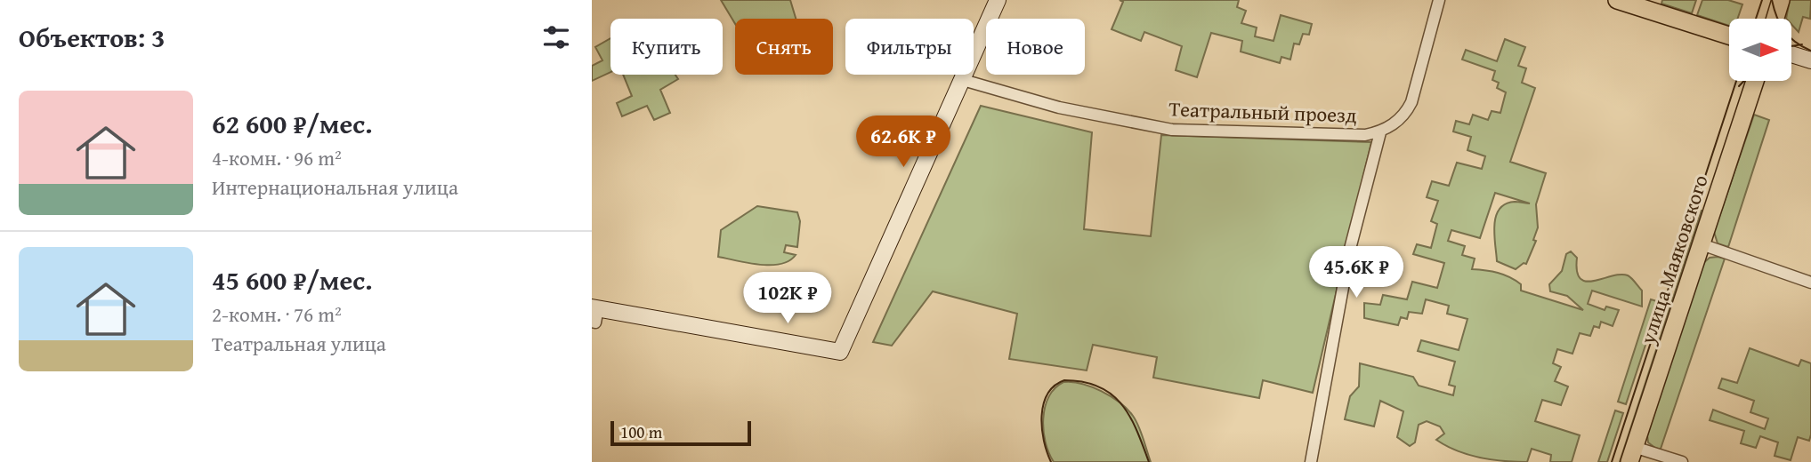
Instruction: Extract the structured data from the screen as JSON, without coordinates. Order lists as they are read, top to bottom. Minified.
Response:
{"streets":{"main road":["улица Маяковского"],"street":["Театральный проезд"]},"scale_bar":"100 m","north":"right","page":{"heading":"Объектов: 3","chip":["Купить","Снять","Фильтры","Новое"],"list":[{"name":"62 600 ₽/мес.","note":"4-комн. · 96 m² · Интернациональная улица"},{"name":"45 600 ₽/мес.","note":"2-комн. · 76 m² · Театральная улица"}],"price":["62.6K ₽","45.6K ₽","102K ₽"],"scale":"100 m"}}
